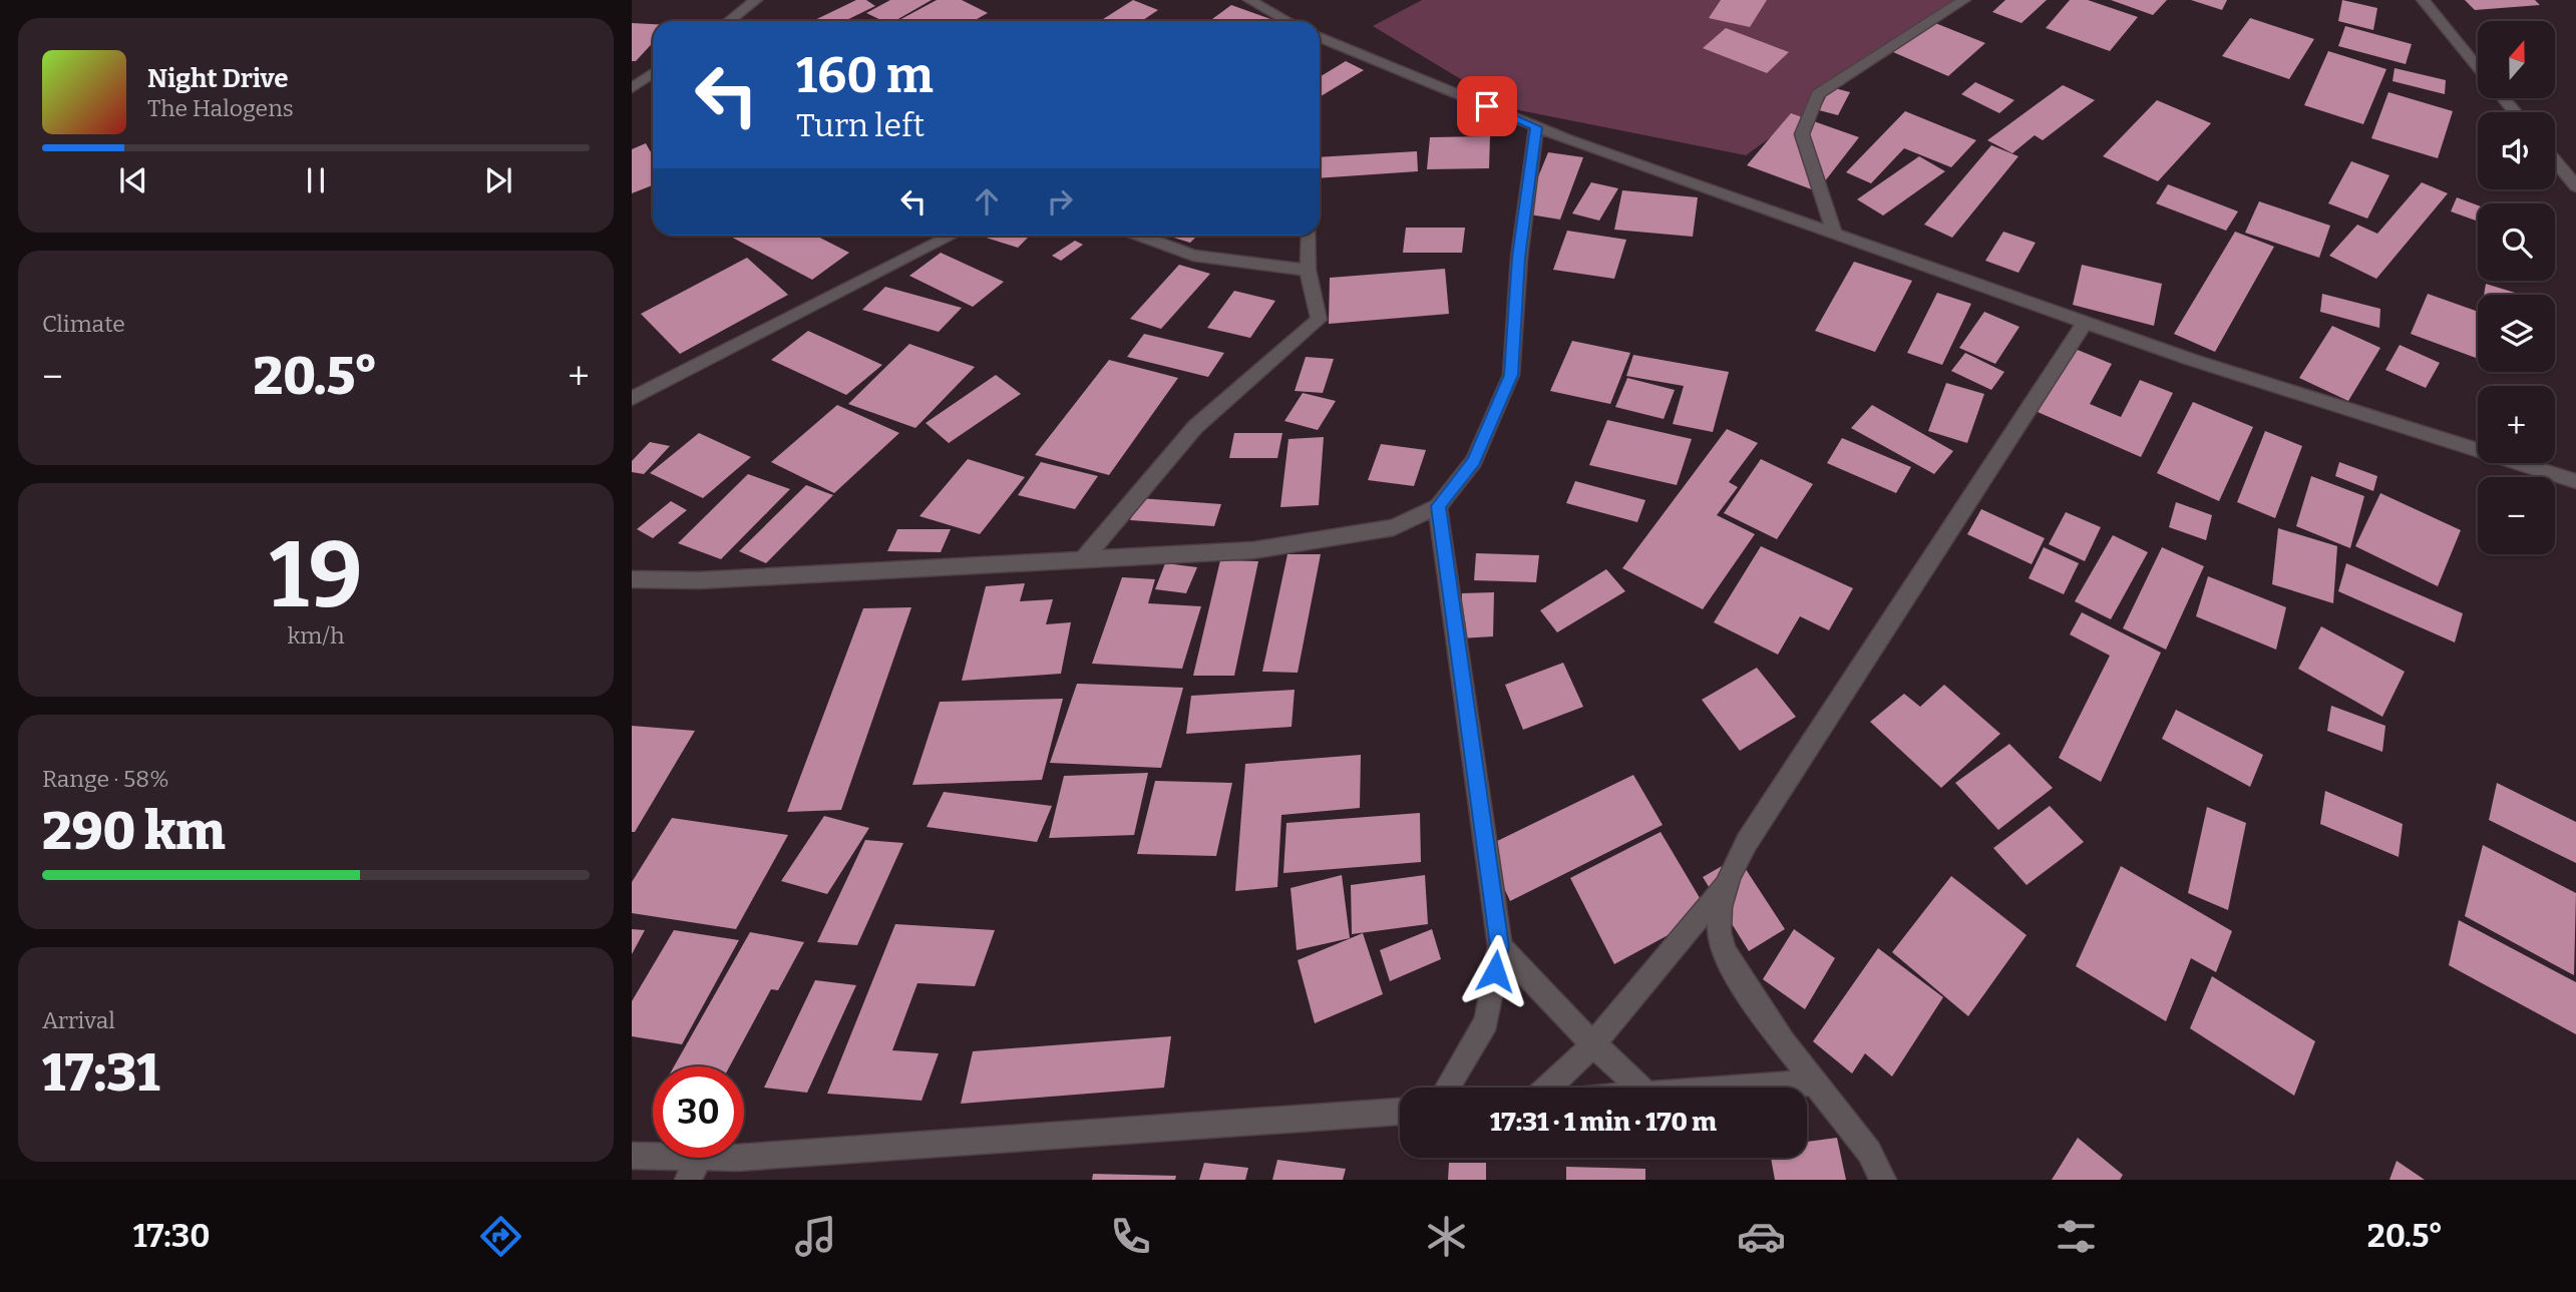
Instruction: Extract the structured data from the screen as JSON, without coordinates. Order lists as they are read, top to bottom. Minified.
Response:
{"north":"top","page":{"map_buttons":["+","−"],"turn":["160 m","Turn left"],"song":["Night Drive","The Halogens"],"tile":["Climate",["19","km/h"],["Range · 58%","290 km"],["Arrival","17:31"]],"heat":["−","20.5°","+"],"limit":"30","trip":"17:31 · 1 min · 170 m","tabs":["17:30","20.5°"]}}
